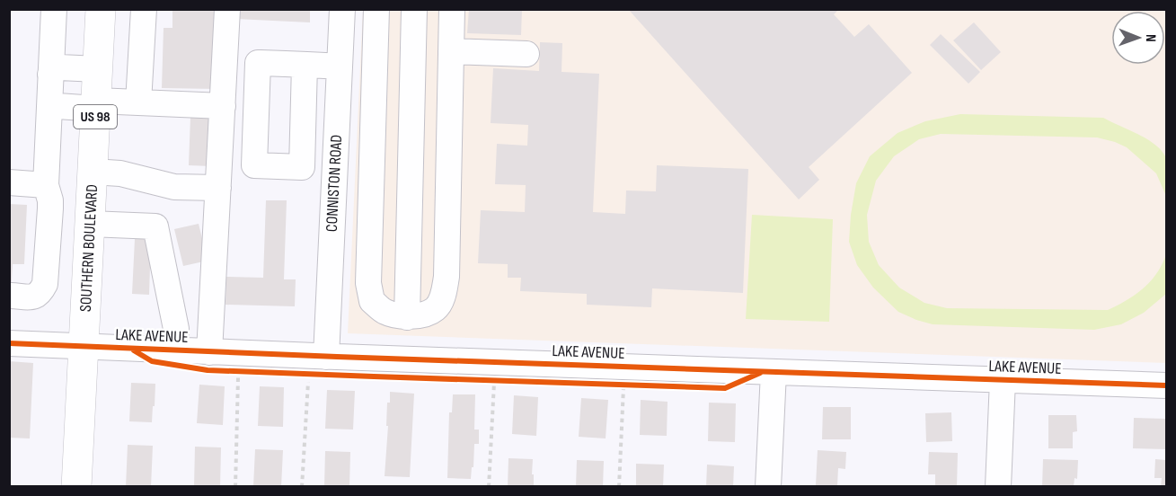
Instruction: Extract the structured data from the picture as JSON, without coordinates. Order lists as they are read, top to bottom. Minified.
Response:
{"streets":{"main road":["US 98","SOUTHERN BOULEVARD"],"street":["CONNISTON ROAD","LAKE AVENUE"]},"crossings":[["CONNISTON ROAD","LAKE AVENUE"],["SOUTHERN BOULEVARD","LAKE AVENUE"]],"north":"right"}
